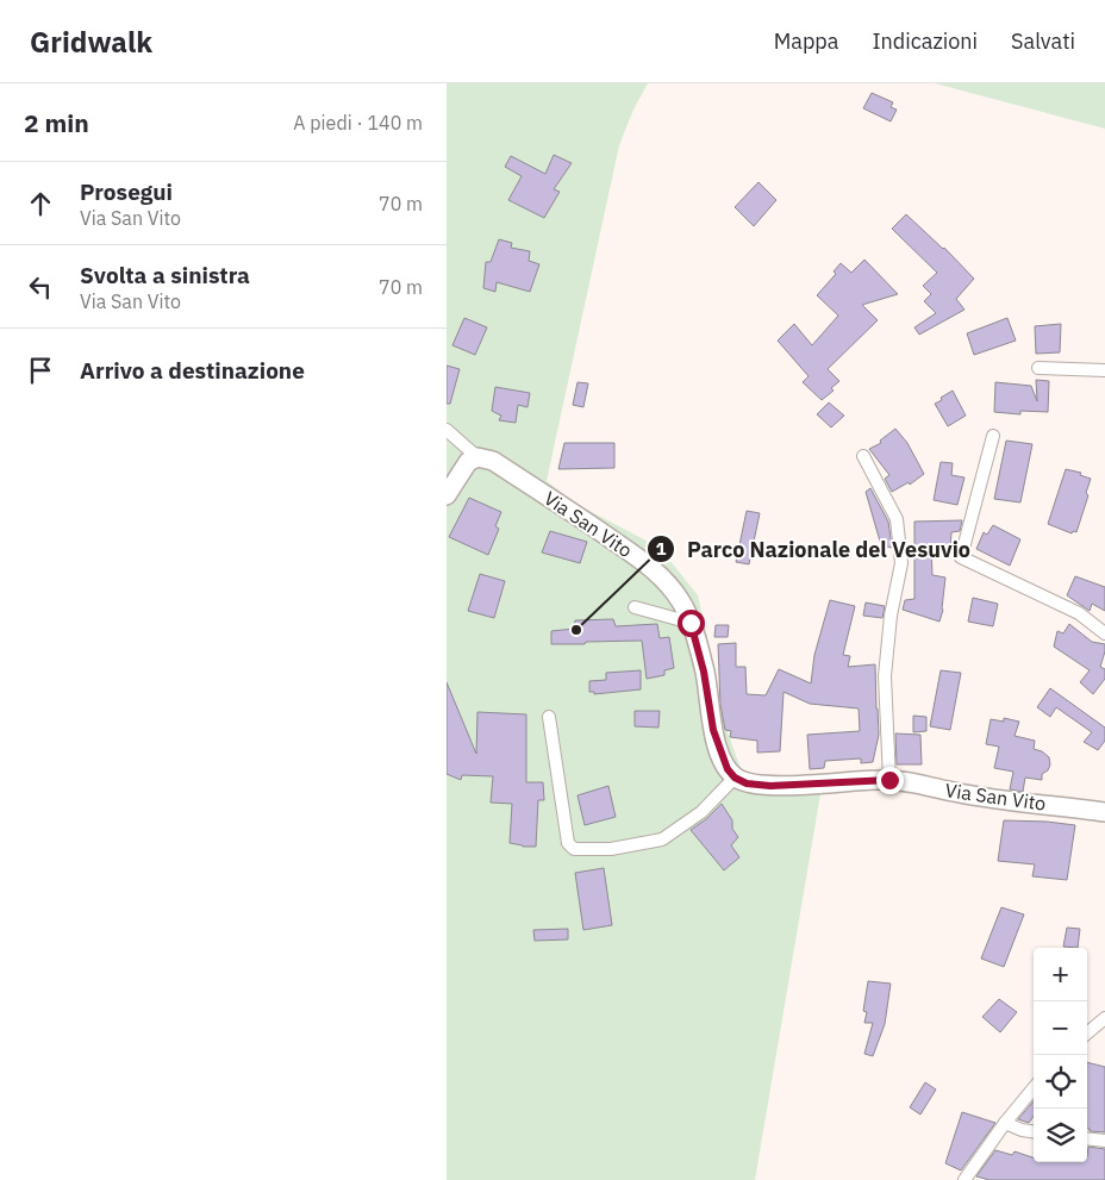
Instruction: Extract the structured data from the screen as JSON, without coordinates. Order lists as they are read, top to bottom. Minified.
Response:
{"streets":{"street":["Via San Vito"]},"places":["Parco Nazionale del Vesuvio"],"page":{"header":"Gridwalk","nav":["Mappa","Indicazioni","Salvati"],"heading":["2 min","A piedi · 140 m"],"list":[["Prosegui","Via San Vito","70 m"],["Svolta a sinistra","Via San Vito","70 m"],"Arrivo a destinazione"],"map_buttons":["+","−"]}}
